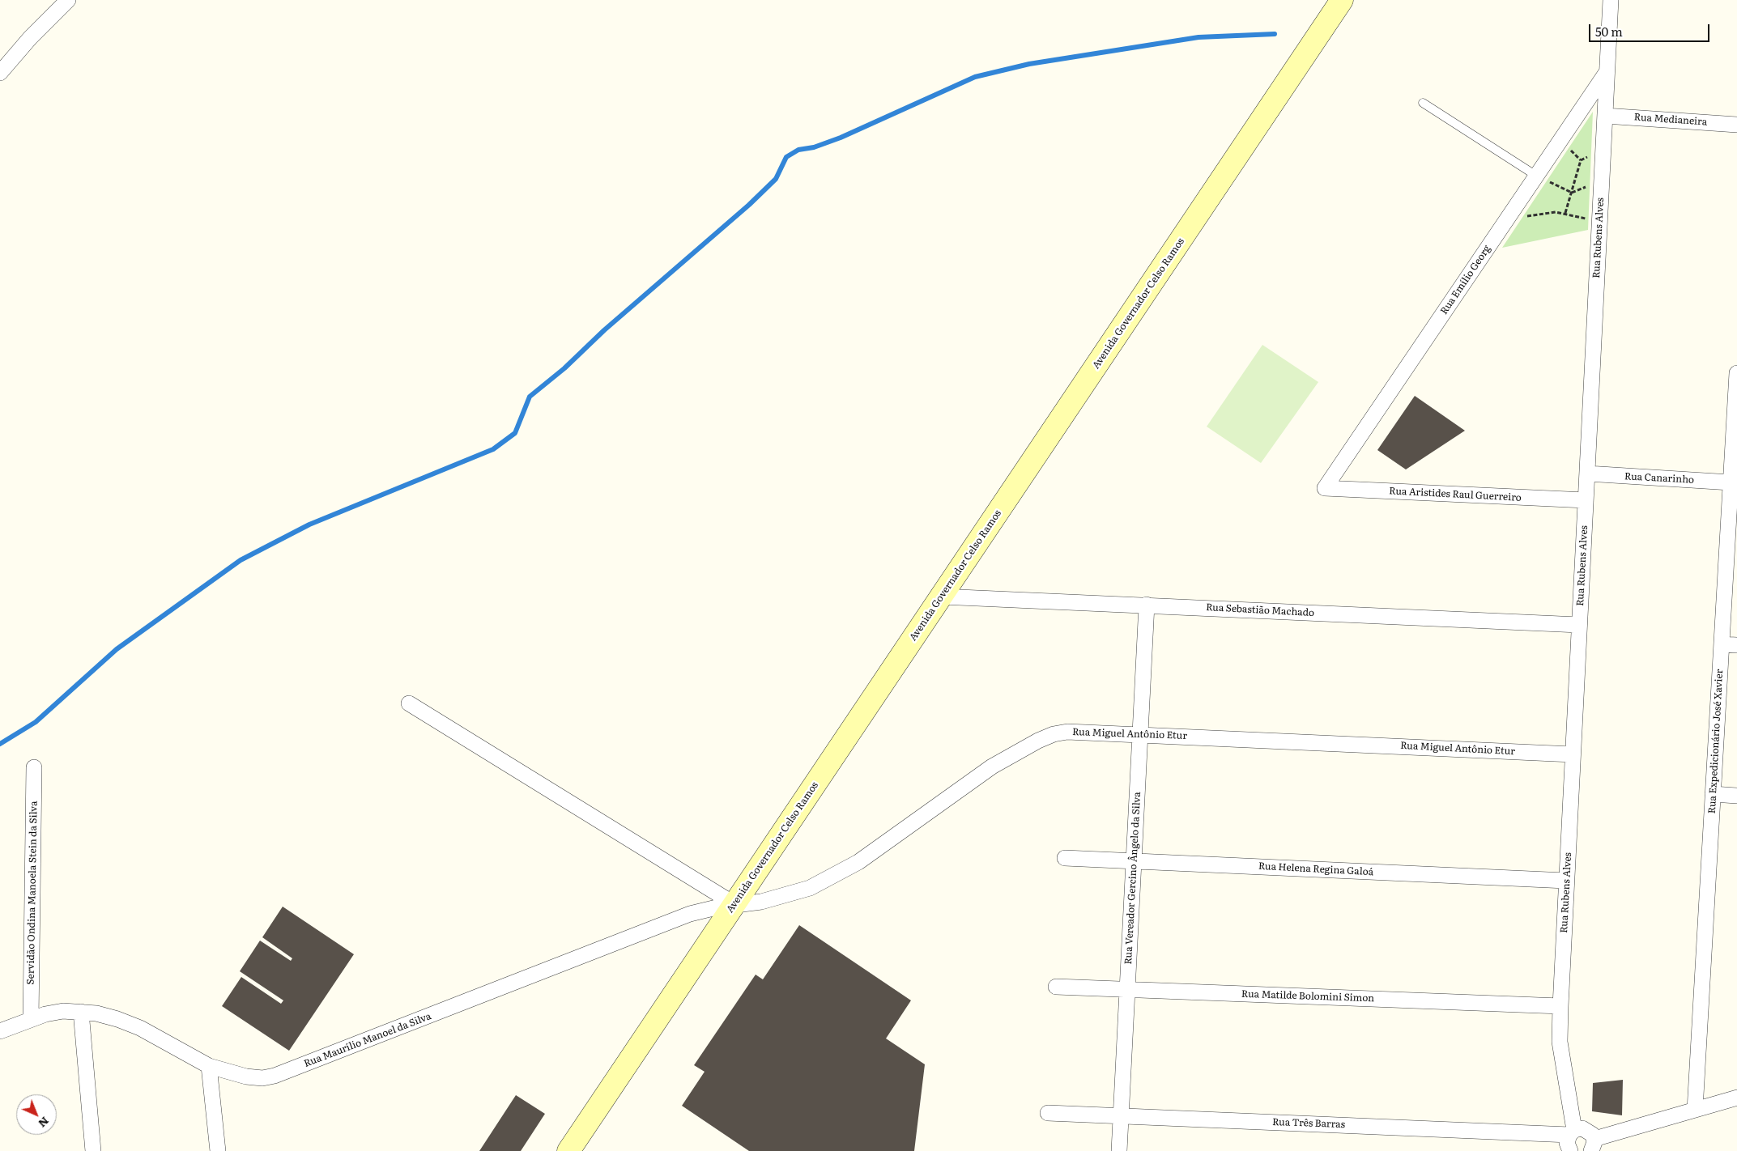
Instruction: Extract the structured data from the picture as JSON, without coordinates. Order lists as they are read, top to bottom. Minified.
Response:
{"streets":{"main road":["Avenida Governador Celso Ramos"],"street":["Rua Medianeira","Rua Rubens Alves","Rua Emílio Georg","Rua Canarinho","Rua Aristides Raul Guerreiro","Rua Sebastião Machado","Rua Miguel Antônio Etur","Rua Expedicionário José Xavier","Rua Helena Regina Galoá","Rua Vereador Gercino Ângelo da Silva","Servidão Ondina Manoela Stein da Silva","Rua Matilde Bolomini Simon","Rua Maurílio Manoel da Silva","Rua Três Barras"]},"crossings":[["Rua Medianeira","Rua Rubens Alves"],["Rua Rubens Alves","Rua Emílio Georg"],["Rua Rubens Alves","Rua Canarinho"],["Rua Rubens Alves","Rua Aristides Raul Guerreiro"],["Rua Rubens Alves","Rua Sebastião Machado"],["Rua Rubens Alves","Rua Miguel Antônio Etur"],["Rua Rubens Alves","Rua Helena Regina Galoá"],["Rua Rubens Alves","Rua Matilde Bolomini Simon"],["Rua Rubens Alves","Rua Três Barras"],["Rua Emílio Georg","Rua Aristides Raul Guerreiro"],["Avenida Governador Celso Ramos","Rua Sebastião Machado"],["Avenida Governador Celso Ramos","Rua Miguel Antônio Etur"],["Avenida Governador Celso Ramos","Rua Maurílio Manoel da Silva"],["Rua Canarinho","Rua Expedicionário José Xavier"],["Rua Sebastião Machado","Rua Vereador Gercino Ângelo da Silva"],["Rua Miguel Antônio Etur","Rua Vereador Gercino Ângelo da Silva"],["Rua Miguel Antônio Etur","Rua Maurílio Manoel da Silva"],["Rua Helena Regina Galoá","Rua Vereador Gercino Ângelo da Silva"],["Rua Vereador Gercino Ângelo da Silva","Rua Matilde Bolomini Simon"],["Rua Vereador Gercino Ângelo da Silva","Rua Três Barras"],["Servidão Ondina Manoela Stein da Silva","Rua Maurílio Manoel da Silva"]],"scale_bar":"50 m","north":"bottom right"}
